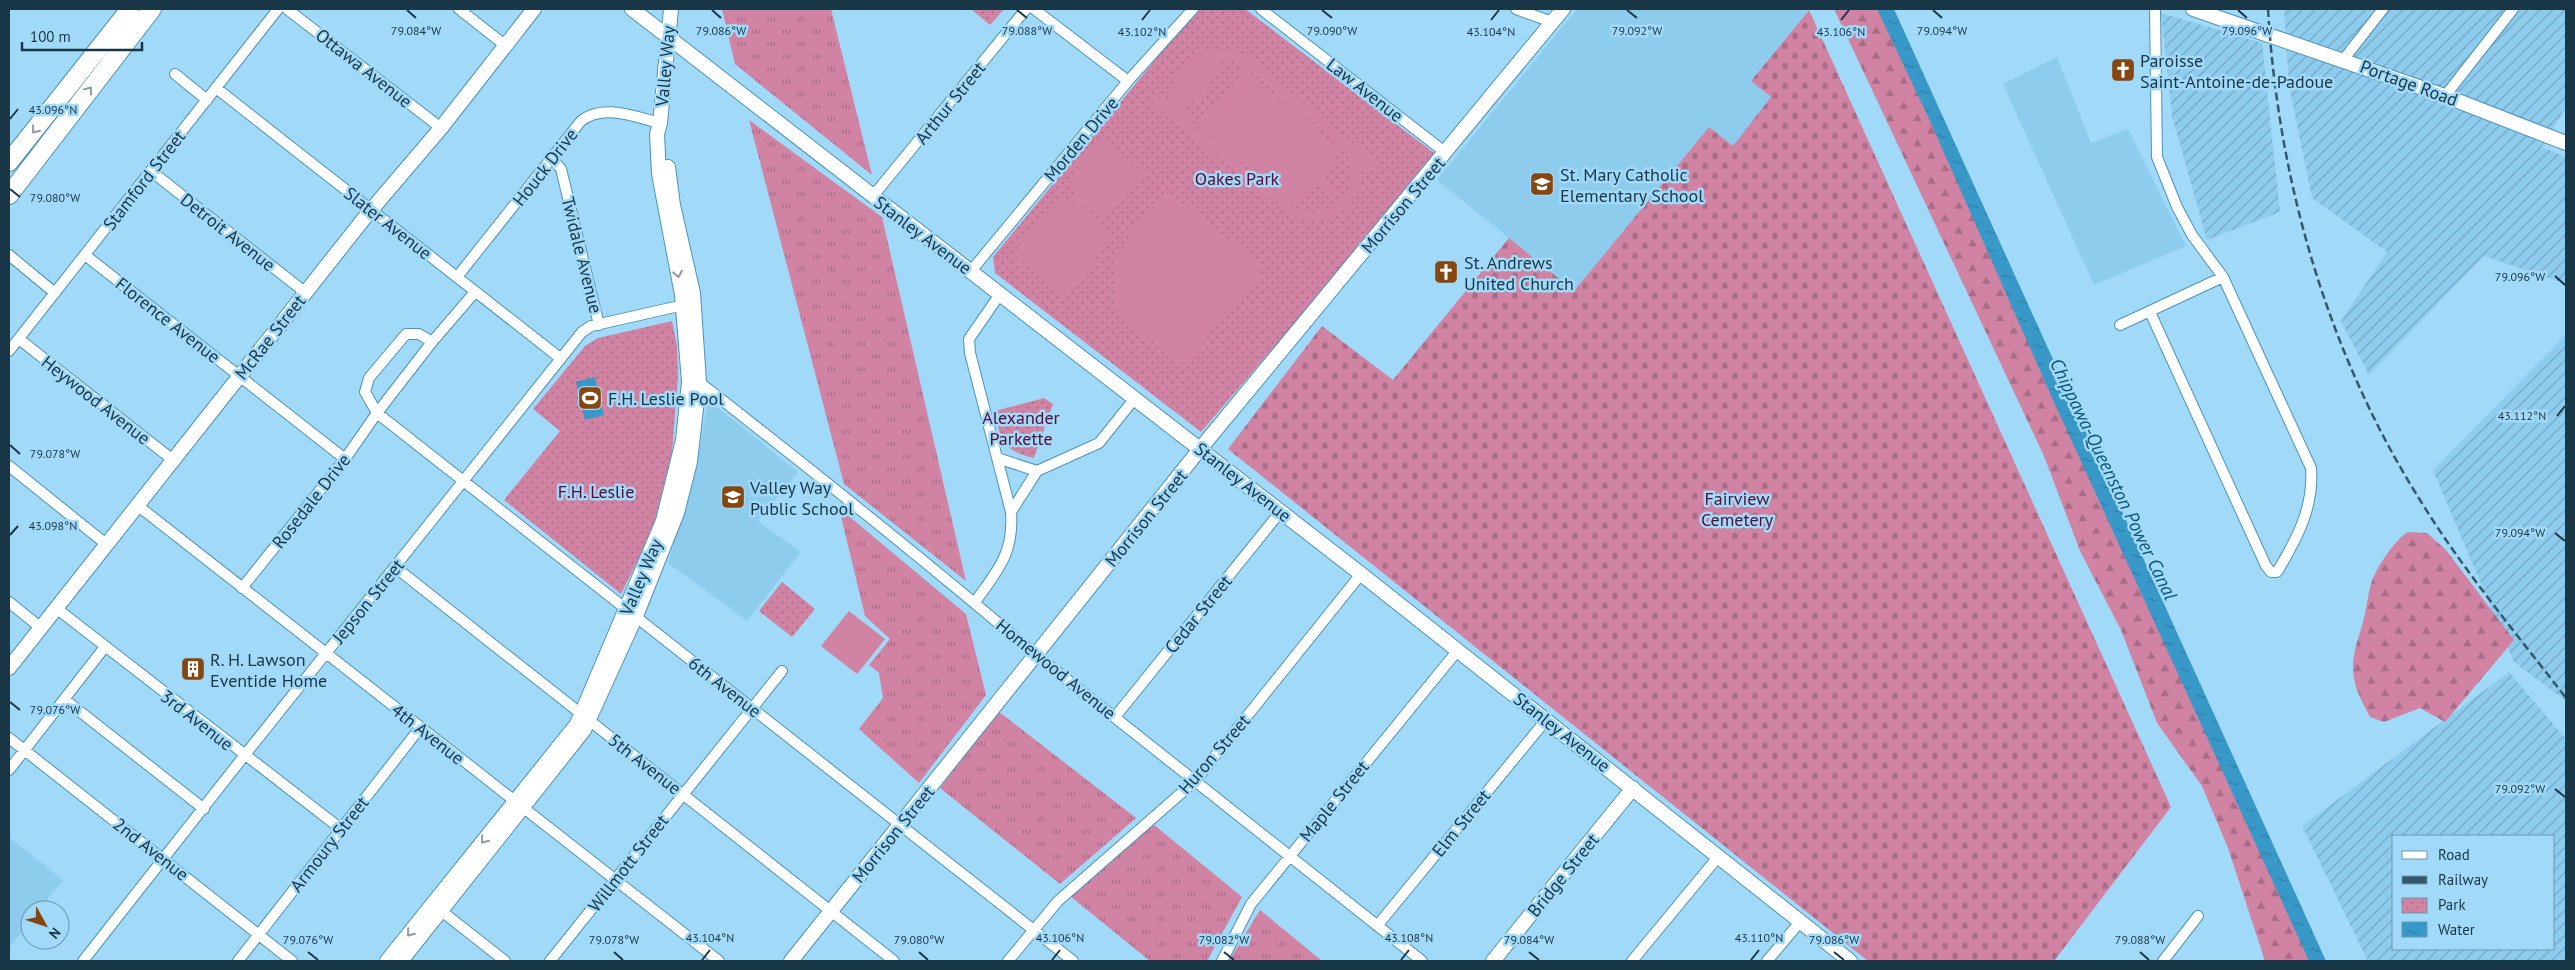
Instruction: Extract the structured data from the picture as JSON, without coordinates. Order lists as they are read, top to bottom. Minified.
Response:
{"streets":{"street":["Valley Way","Ottawa Avenue","Portage Road","Law Avenue","Arthur Street","Morden Drive","Houck Drive","Stamford Street","Morrison Street","Slater Avenue","Detroit Avenue","Stanley Avenue","Twidale Avenue","Florence Avenue","McRae Street","Heywood Avenue","Rosedale Drive","Jepson Street","Cedar Street","Homewood Avenue","6th Avenue","3rd Avenue","4th Avenue","Huron Street","5th Avenue","Maple Street","Elm Street","Armoury Street","2nd Avenue","Willmott Street","Bridge Street"]},"crossings":[["Valley Way","Houck Drive"],["Valley Way","Stanley Avenue"],["Valley Way","Jepson Street"],["Valley Way","Homewood Avenue"],["Valley Way","6th Avenue"],["Valley Way","4th Avenue"],["Valley Way","5th Avenue"],["Ottawa Avenue","McRae Street"],["Law Avenue","Morrison Street"],["Arthur Street","Stanley Avenue"],["Morden Drive","Stanley Avenue"],["Houck Drive","Slater Avenue"],["Houck Drive","Twidale Avenue"],["Stamford Street","Slater Avenue"],["Stamford Street","Detroit Avenue"],["Stamford Street","Florence Avenue"],["Stamford Street","Heywood Avenue"],["Morrison Street","Stanley Avenue"],["Morrison Street","Homewood Avenue"],["Morrison Street","6th Avenue"],["Morrison Street","5th Avenue"],["Slater Avenue","McRae Street"],["Slater Avenue","Rosedale Drive"],["Slater Avenue","Jepson Street"],["Detroit Avenue","McRae Street"],["Stanley Avenue","Cedar Street"],["Stanley Avenue","Huron Street"],["Stanley Avenue","Maple Street"],["Stanley Avenue","Elm Street"],["Stanley Avenue","Bridge Street"],["Twidale Avenue","Jepson Street"],["Florence Avenue","McRae Street"],["Florence Avenue","Rosedale Drive"],["McRae Street","Heywood Avenue"],["McRae Street","3rd Avenue"],["McRae Street","4th Avenue"],["Rosedale Drive","6th Avenue"],["Rosedale Drive","4th Avenue"],["Jepson Street","6th Avenue"],["Jepson Street","3rd Avenue"],["Jepson Street","4th Avenue"],["Jepson Street","5th Avenue"],["Jepson Street","2nd Avenue"],["Cedar Street","Homewood Avenue"],["Homewood Avenue","Huron Street"],["Homewood Avenue","Maple Street"],["Homewood Avenue","Elm Street"],["6th Avenue","Huron Street"],["6th Avenue","Willmott Street"],["3rd Avenue","Armoury Street"],["4th Avenue","Armoury Street"],["4th Avenue","Willmott Street"],["5th Avenue","Willmott Street"],["Armoury Street","2nd Avenue"]],"water":["Chippawa-Queenston Power Canal"],"parks":["Oakes Park","Alexander Parkette","F.H. Leslie","Fairview Cemetery"],"places":{"church":["Paroisse Saint-Antoine-de-Padoue","St. Andrews United Church"],"school or university":["St. Mary Catholic Elementary School","Valley Way Public School"],"sports":["F.H. Leslie Pool"],"building":["R. H. Lawson Eventide Home"]},"legend":["Road","Railway","Park","Water"],"scale_bar":"100 m","north":"bottom right","coordinates":["79.084°W","79.086°W","79.088°W","79.090°W","79.092°W","79.094°W","79.096°W","43.104°N","43.102°N","43.106°N","43.096°N","79.080°W","43.112°N","79.078°W","43.098°N","79.076°W","43.108°N","43.110°N","79.082°W"]}
